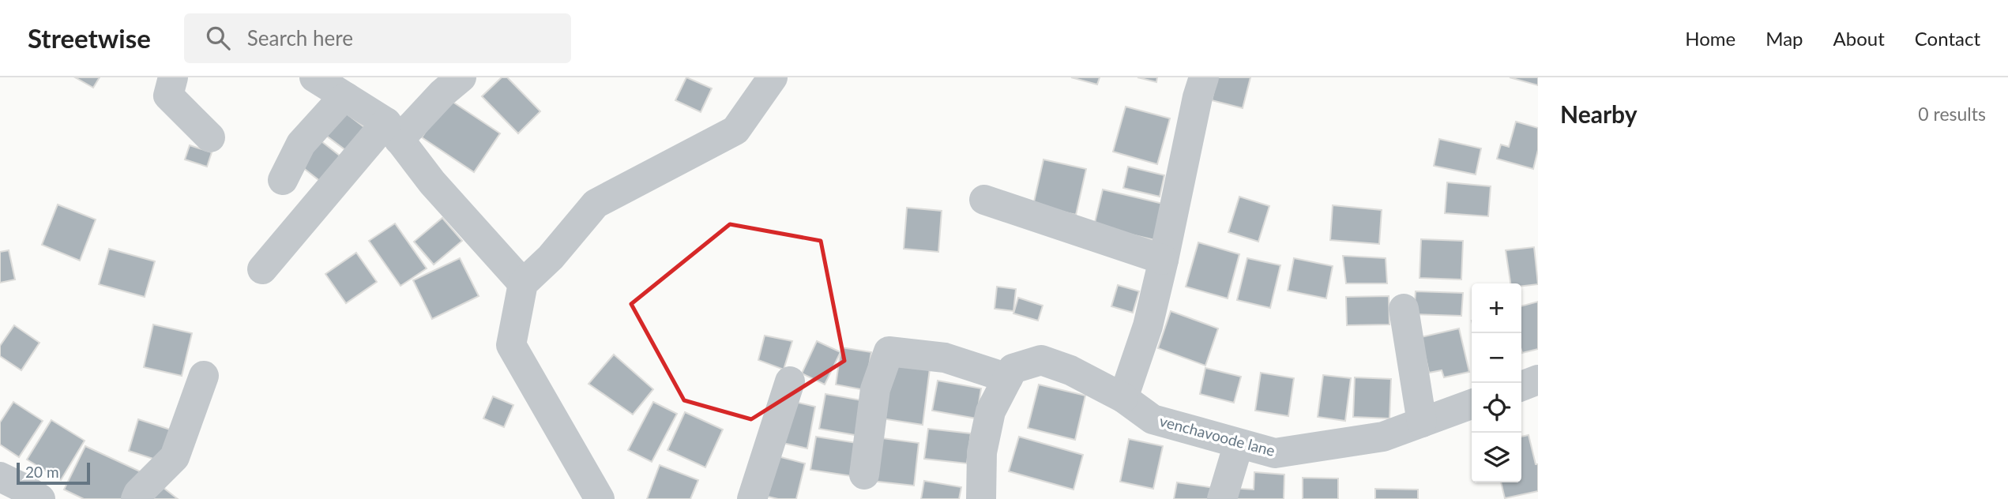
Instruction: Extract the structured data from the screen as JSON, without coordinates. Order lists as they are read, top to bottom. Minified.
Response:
{"streets":{"street":["venchavoode lane"]},"scale_bar":"20 m","page":{"header":"Streetwise","search":"Search here","nav":["Home","Map","About","Contact"],"heading":["Nearby","0 results"],"map_buttons":["+","−"],"scale":"20 m"}}
